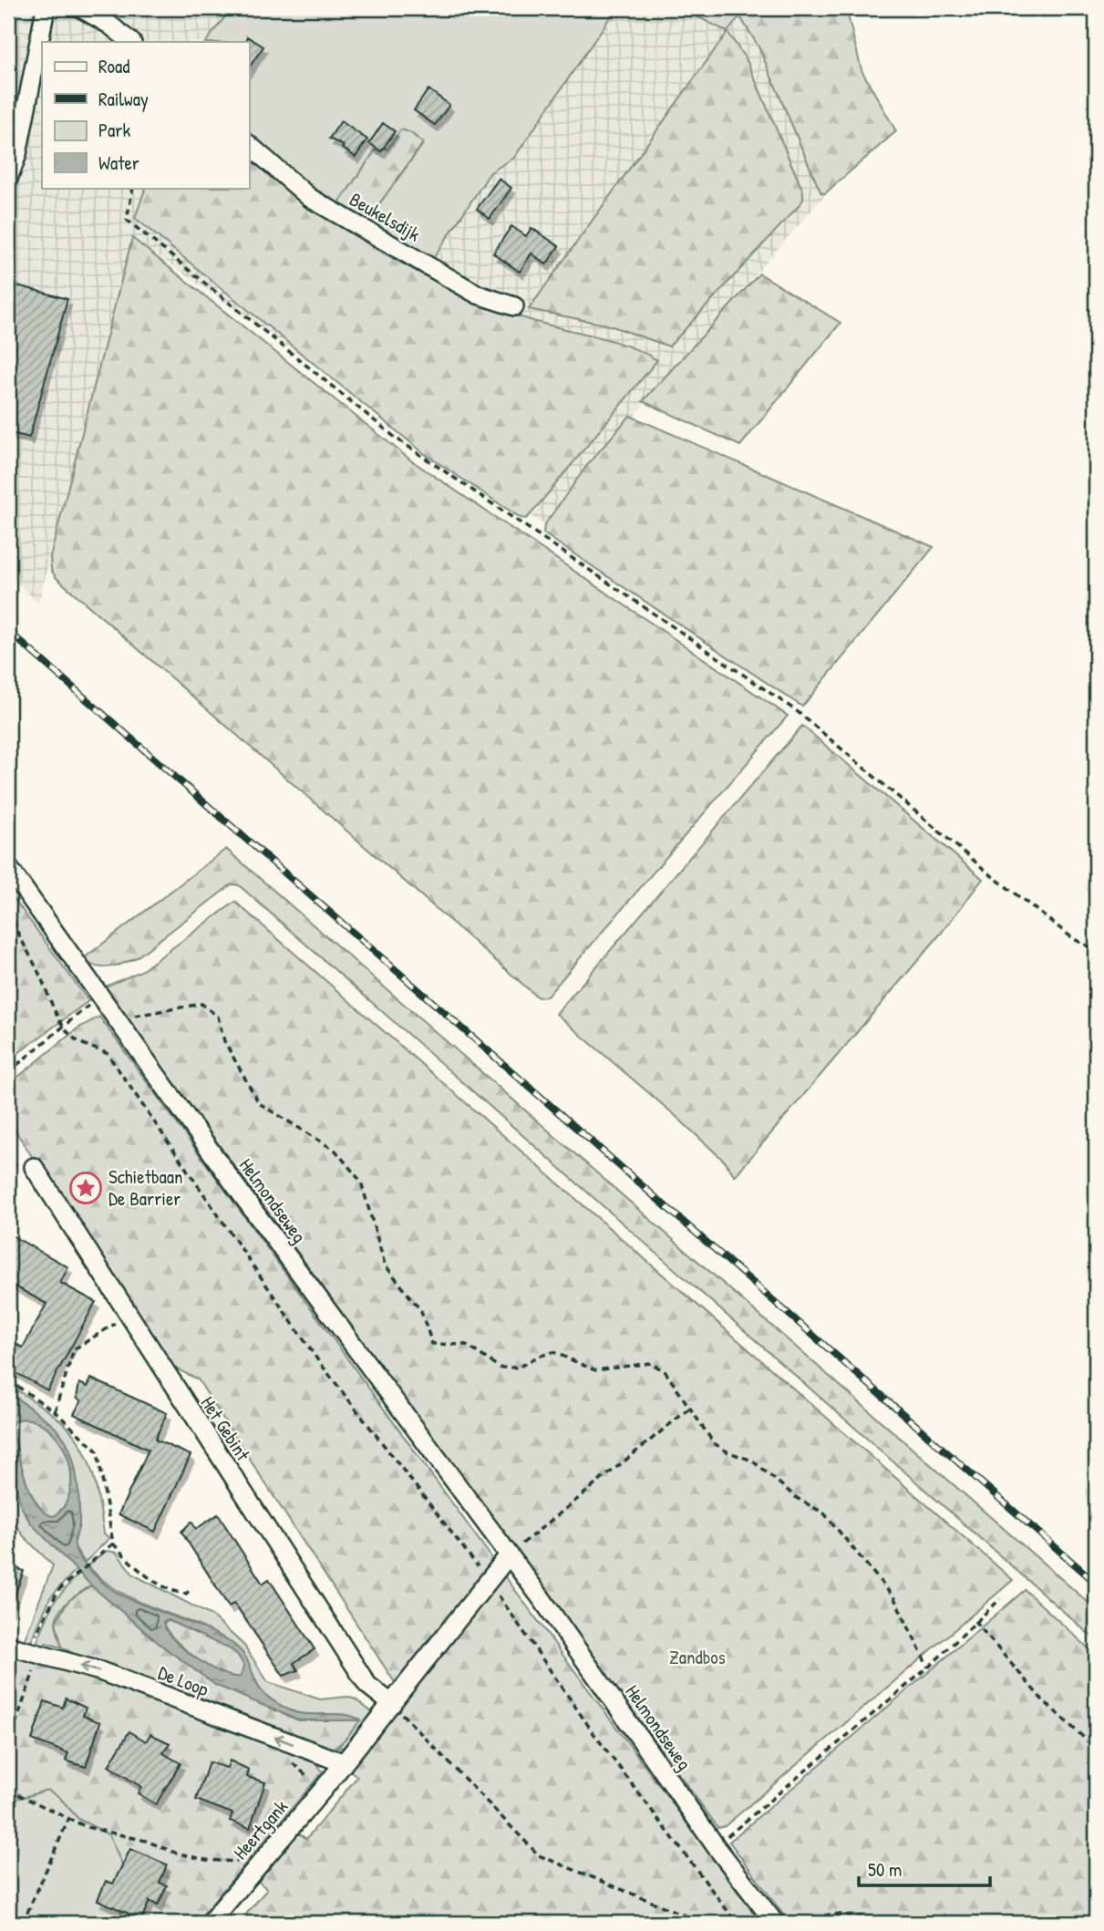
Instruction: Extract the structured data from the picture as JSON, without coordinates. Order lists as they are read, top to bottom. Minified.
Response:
{"streets":{"street":["Beukelsdijk","Helmondseweg","Het Gebint","De Loop","Heertgank"]},"crossings":[["De Loop","Heertgank"]],"one_way":["De Loop"],"parks":["Zandbos"],"places":{"place":["Schietbaan De Barrier"]},"legend":["Road","Railway","Park","Water"],"scale_bar":"50 m"}
